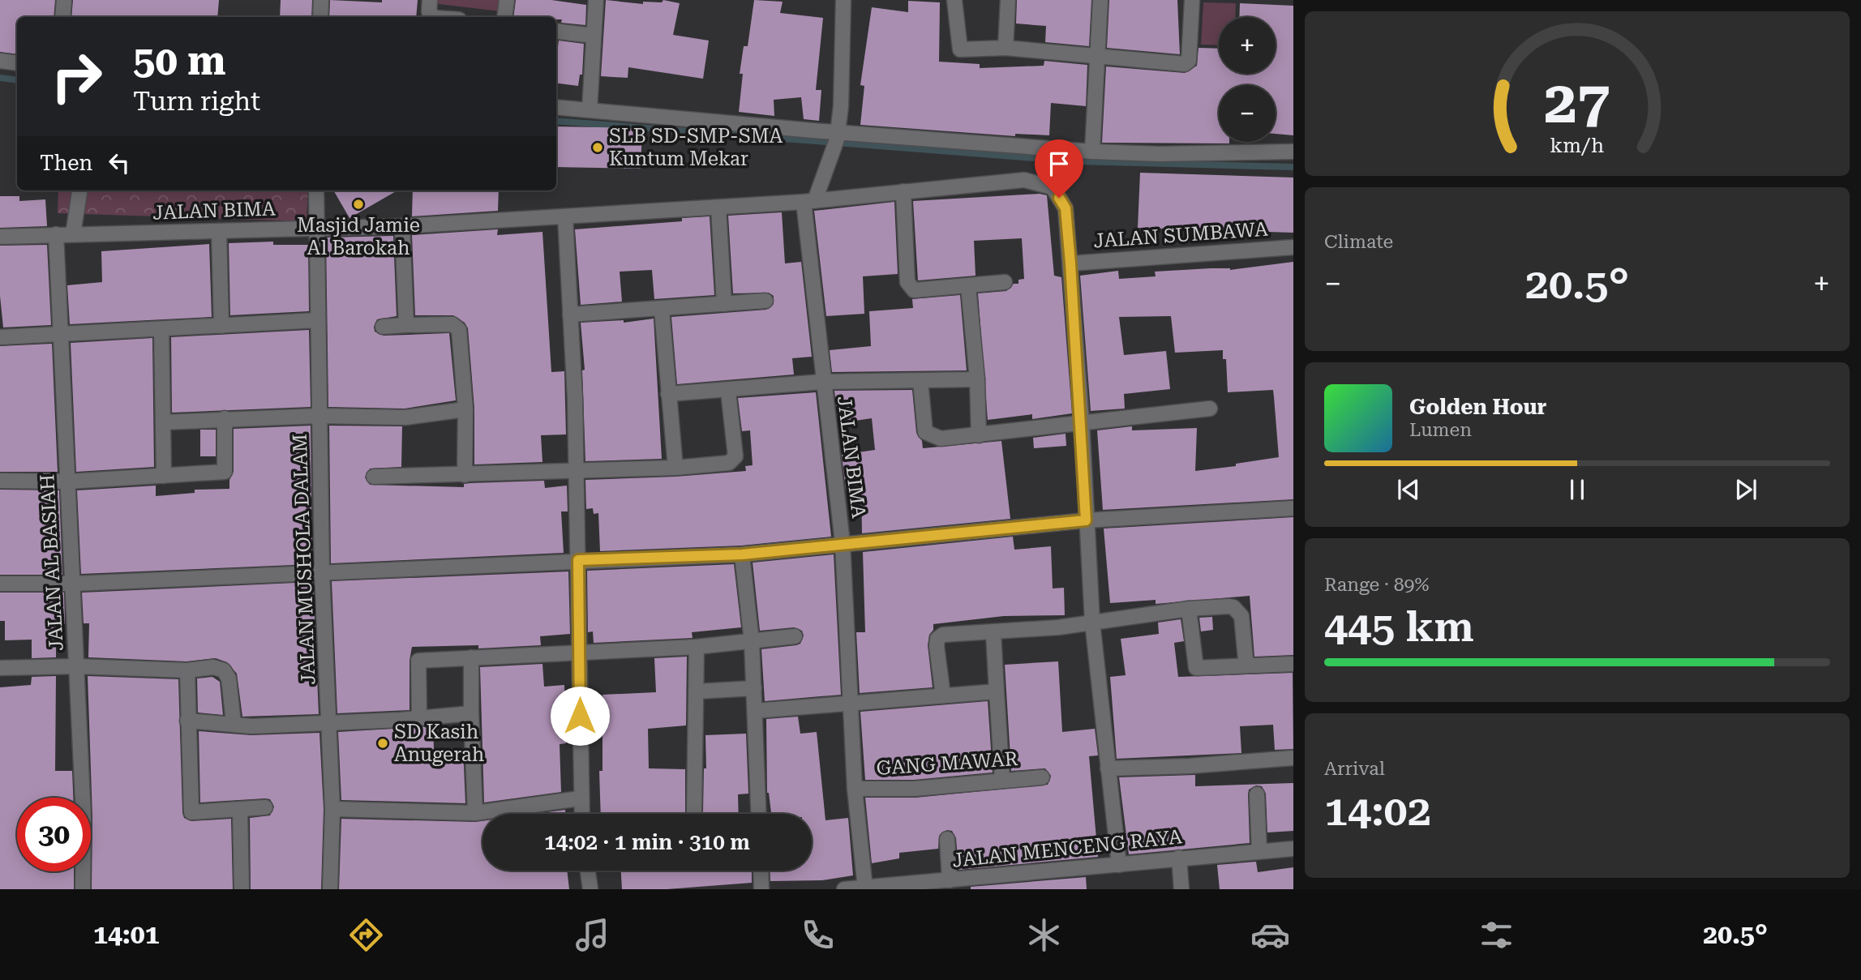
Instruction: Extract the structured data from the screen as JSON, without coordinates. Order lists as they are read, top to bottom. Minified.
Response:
{"streets":{"street":["JALAN BIMA","JALAN SUMBAWA","JALAN MUSHOLA DALAM","JALAN AL BASIAH","GANG MAWAR","JALAN MENCENG RAYA"]},"crossings":[["JALAN BIMA","JALAN MUSHOLA DALAM"],["JALAN BIMA","JALAN AL BASIAH"],["JALAN BIMA","GANG MAWAR"],["JALAN BIMA","JALAN MENCENG RAYA"]],"places":["SLB SD-SMP-SMA Kuntum Mekar","Masjid Jamie Al Barokah","SD Kasih Anugerah"],"page":{"map_buttons":["+","−"],"turn":["50 m","Turn right"],"then":"Then","tile":["Climate",["Range · 89%","445 km"],["Arrival","14:02"]],"heat":["−","20.5°","+"],"song":["Golden Hour","Lumen"],"limit":"30","trip":"14:02 · 1 min · 310 m","tabs":["14:01","20.5°"],"gauge":["27","km/h"]}}
